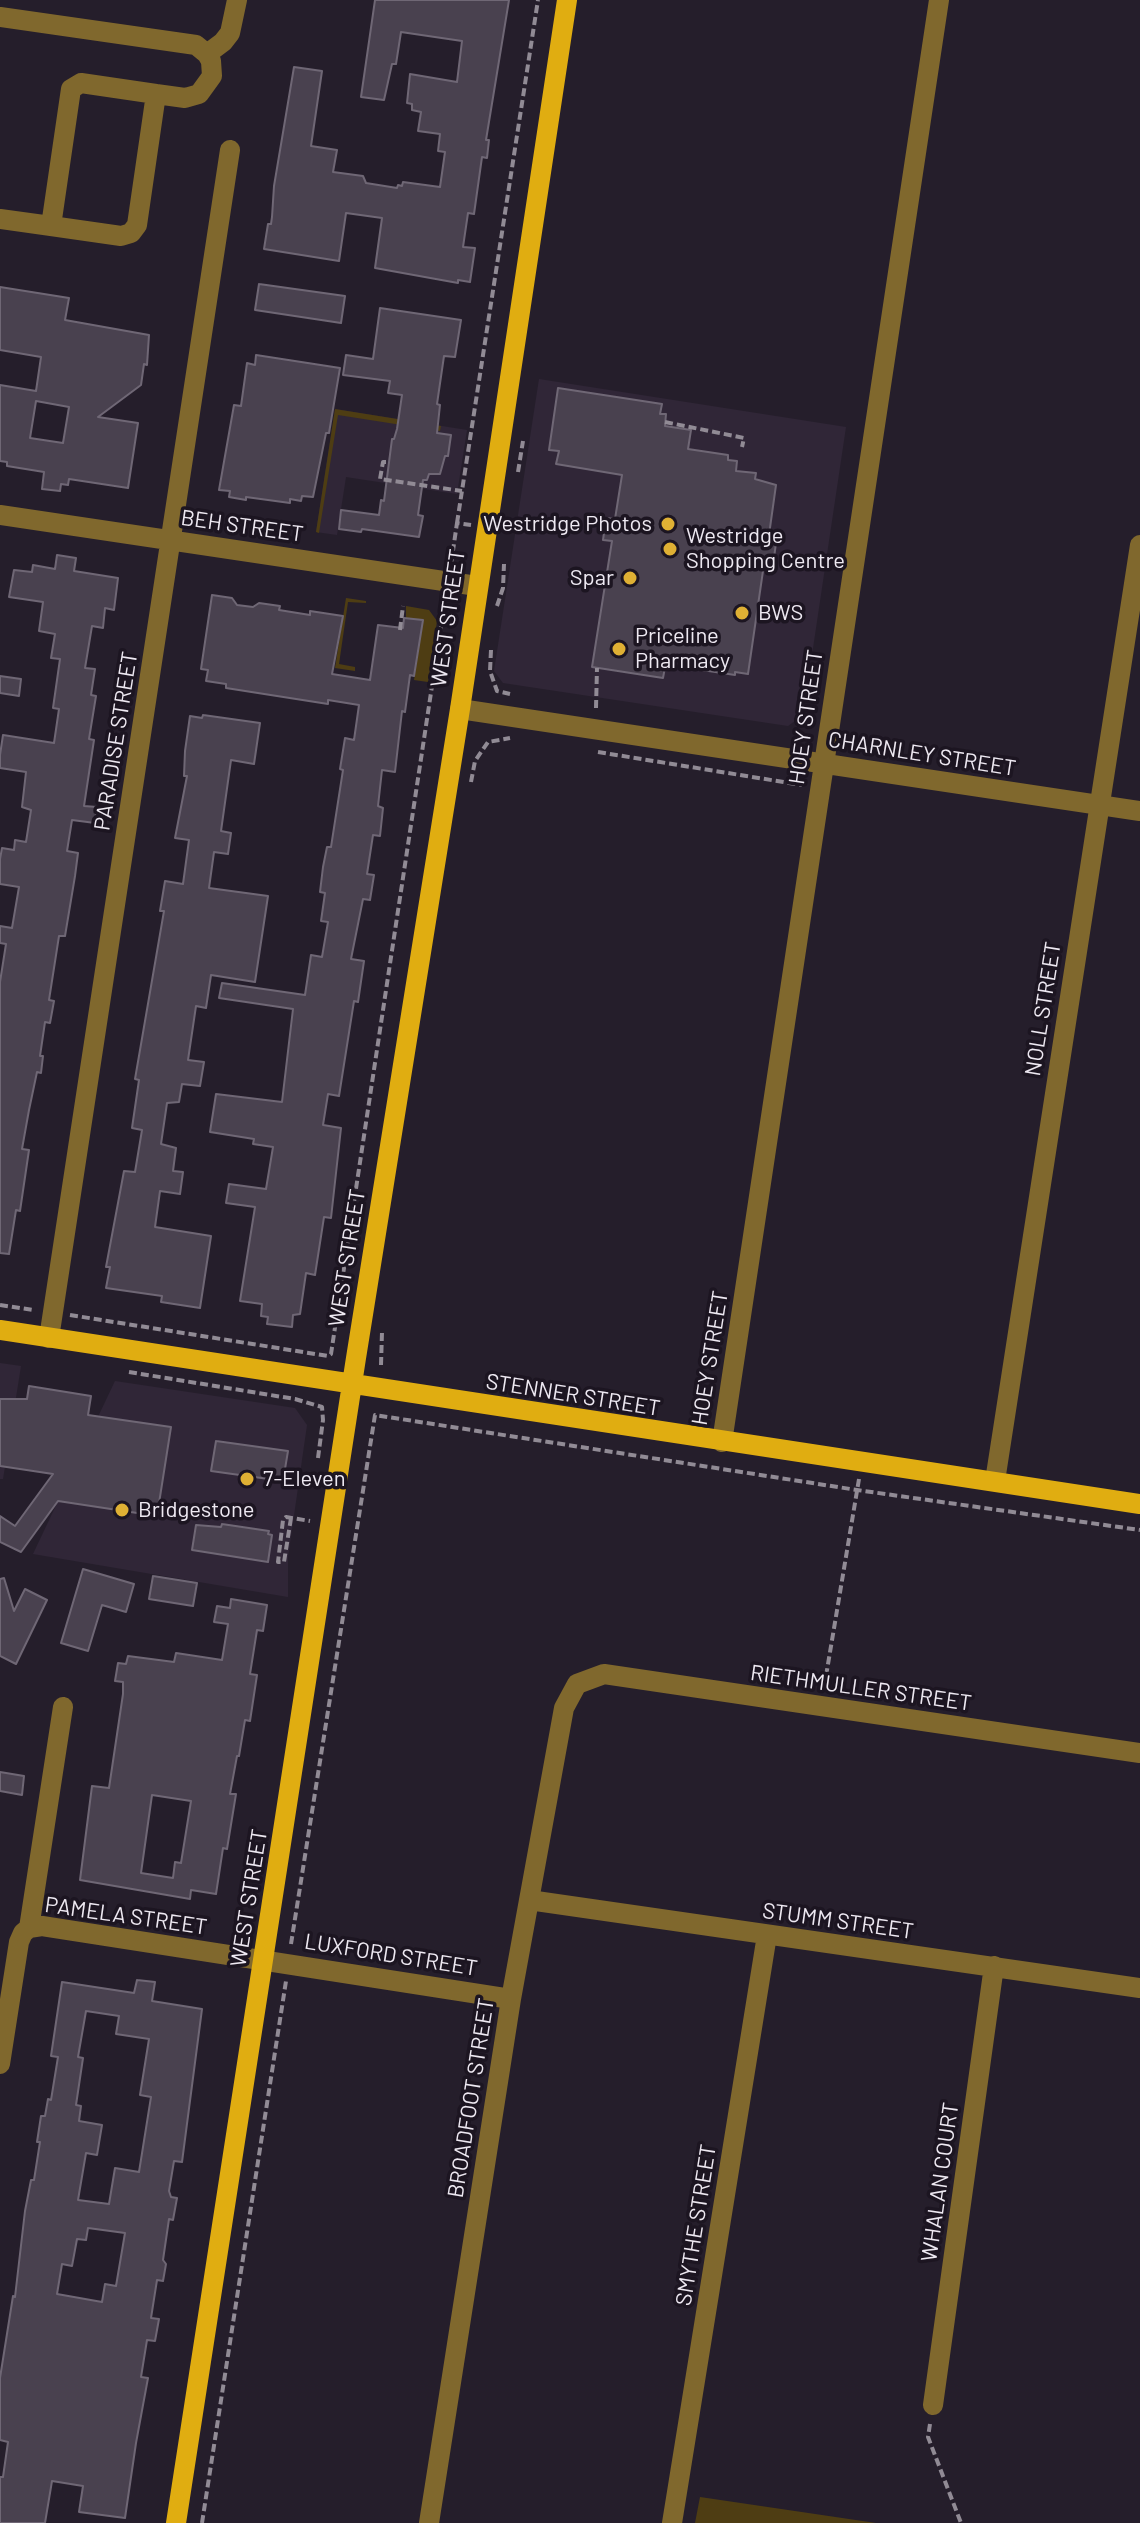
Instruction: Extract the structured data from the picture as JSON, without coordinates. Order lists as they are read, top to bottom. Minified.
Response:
{"streets":{"main road":["WEST STREET","STENNER STREET"],"street":["BEH STREET","HOEY STREET","PARADISE STREET","CHARNLEY STREET","NOLL STREET","RIETHMULLER STREET","PAMELA STREET","STUMM STREET","LUXFORD STREET","BROADFOOT STREET","WHALAN COURT","SMYTHE STREET"]},"crossings":[["BEH STREET","WEST STREET"],["BEH STREET","PARADISE STREET"],["WEST STREET","CHARNLEY STREET"],["WEST STREET","STENNER STREET"],["WEST STREET","PAMELA STREET"],["WEST STREET","LUXFORD STREET"],["HOEY STREET","CHARNLEY STREET"],["HOEY STREET","STENNER STREET"],["PARADISE STREET","STENNER STREET"],["CHARNLEY STREET","NOLL STREET"],["NOLL STREET","STENNER STREET"],["RIETHMULLER STREET","BROADFOOT STREET"],["PAMELA STREET","LUXFORD STREET"],["STUMM STREET","BROADFOOT STREET"],["STUMM STREET","WHALAN COURT"],["STUMM STREET","SMYTHE STREET"],["LUXFORD STREET","BROADFOOT STREET"]],"places":["Westridge Photos","Westridge Shopping Centre","Spar","BWS","Priceline Pharmacy","7-Eleven","Bridgestone"]}
